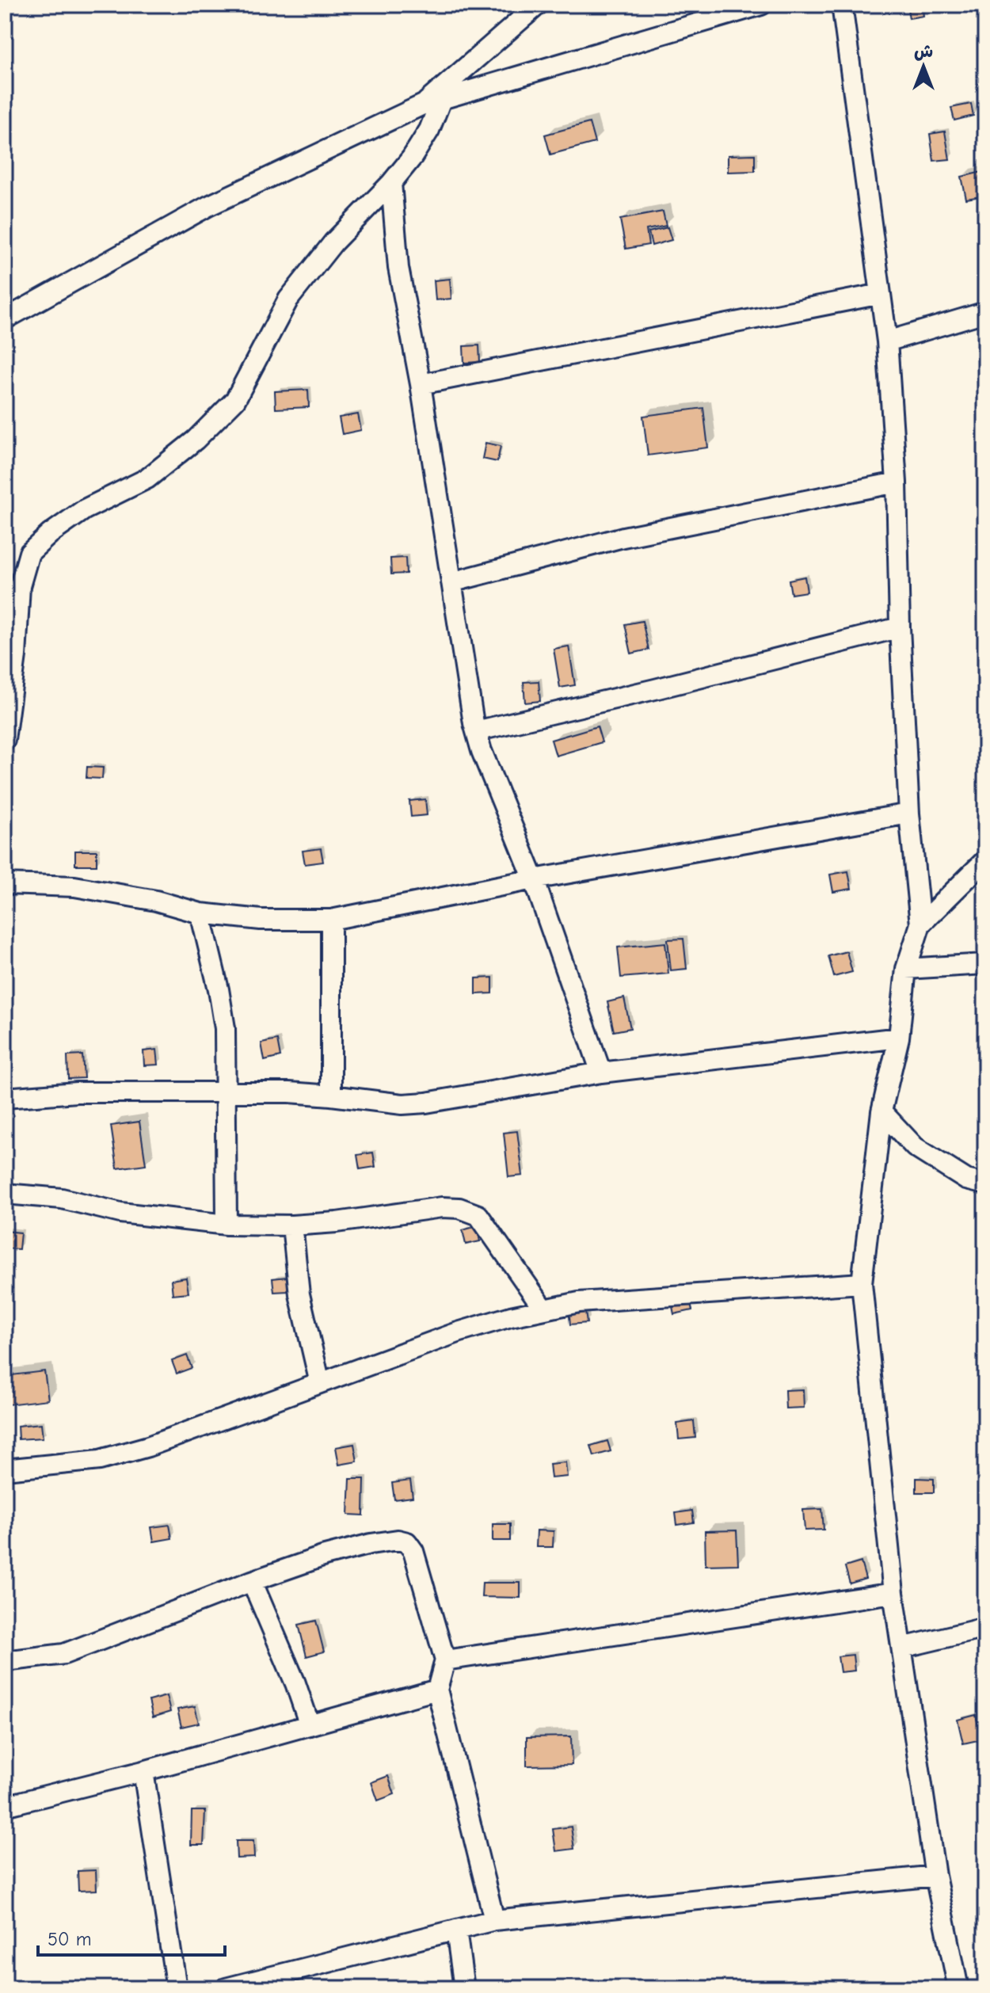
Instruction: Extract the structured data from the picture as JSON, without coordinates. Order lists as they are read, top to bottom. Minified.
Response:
{"scale_bar":"50 m","north":"top"}
